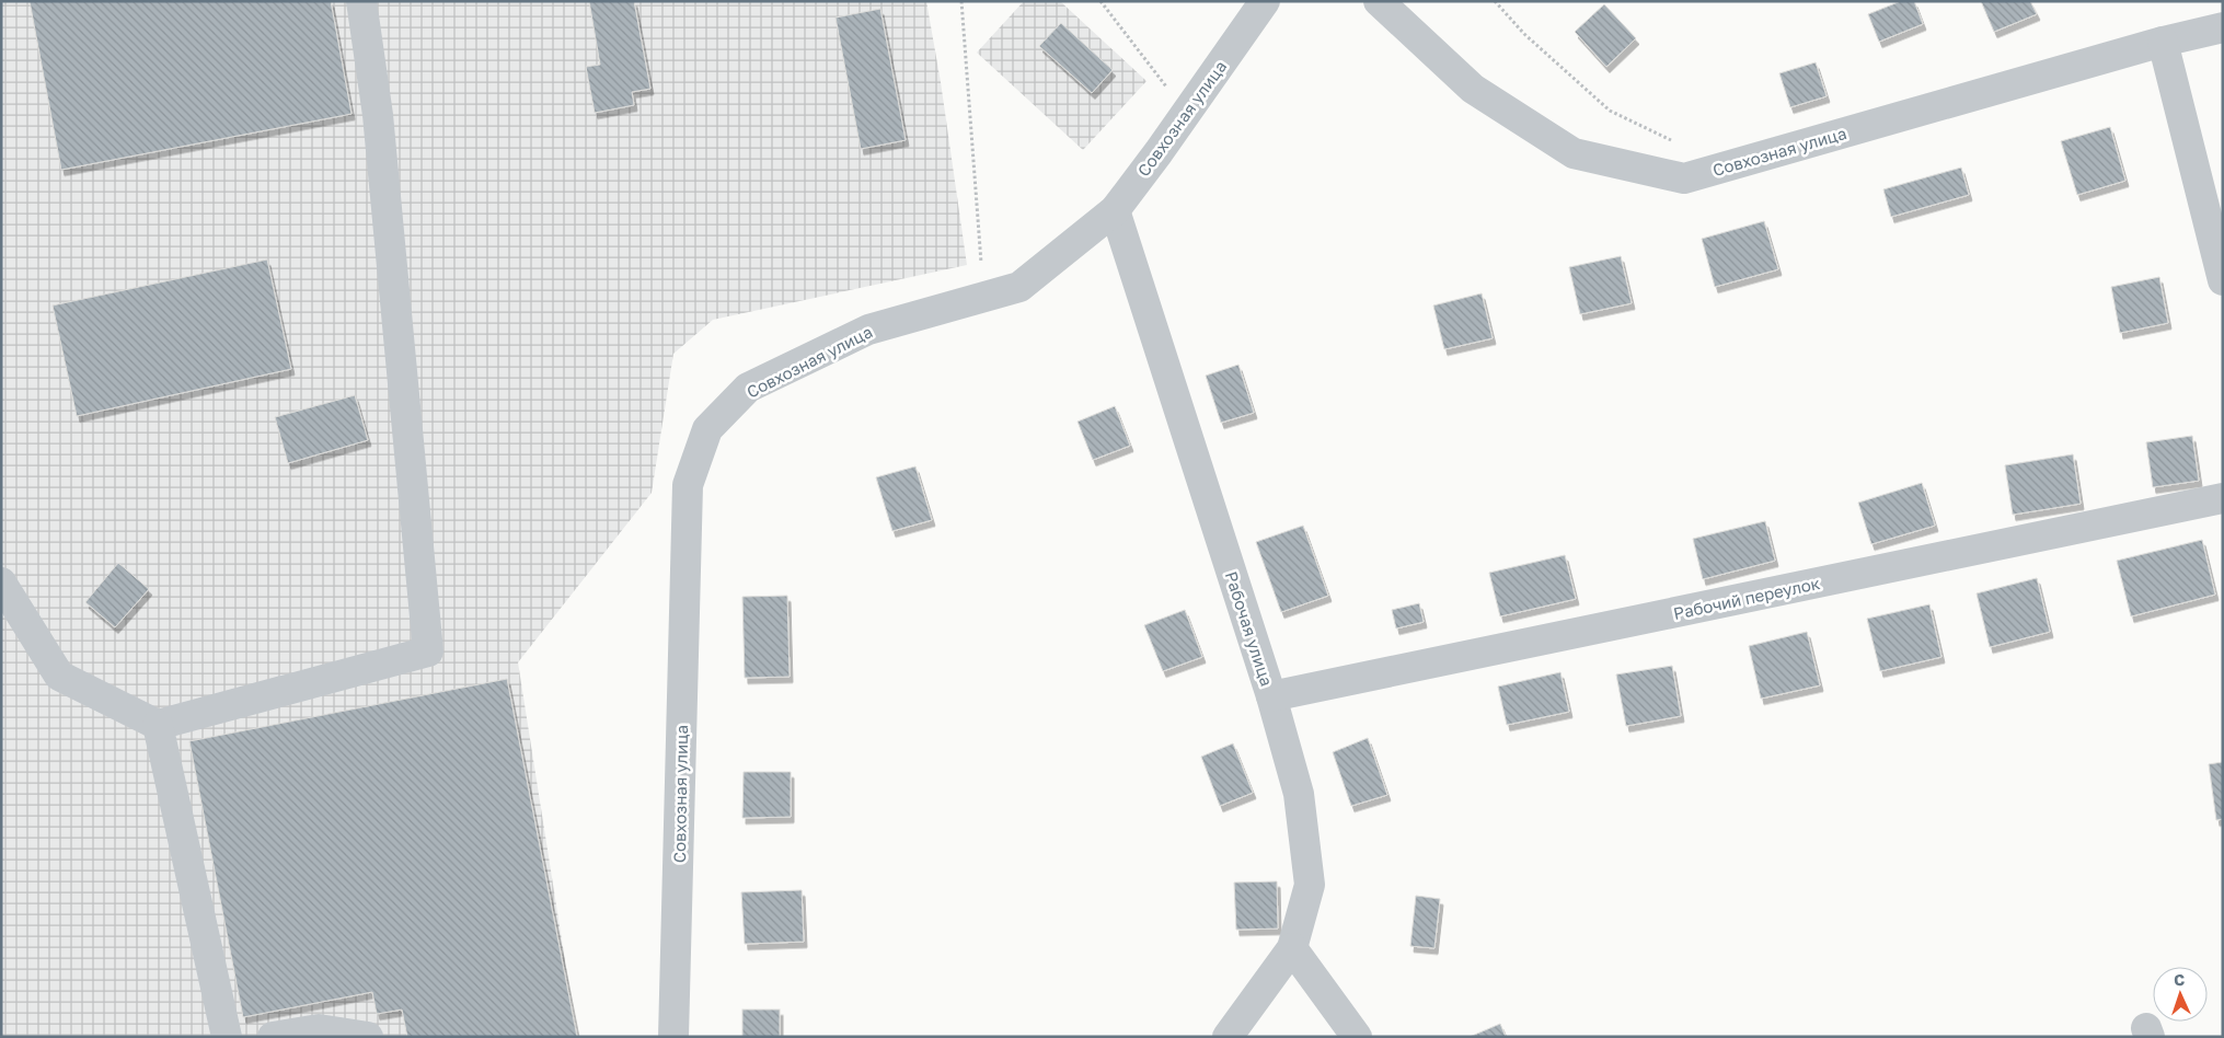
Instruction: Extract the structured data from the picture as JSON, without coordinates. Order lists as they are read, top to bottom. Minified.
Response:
{"streets":{"street":["Совхозная улица","Рабочий переулок","Рабочая улица"]},"crossings":[["Совхозная улица","Рабочая улица"],["Рабочий переулок","Рабочая улица"]],"north":"top"}
